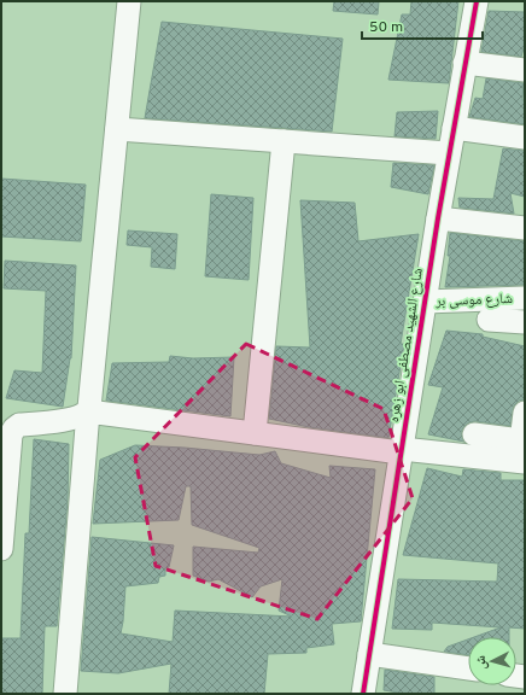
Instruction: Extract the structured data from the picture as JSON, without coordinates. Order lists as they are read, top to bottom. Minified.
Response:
{"streets":{"street":["شارع موسى بر","شارع الشهيد مصطفى ابو زهره"]},"crossings":[["شارع موسى بر","شارع الشهيد مصطفى ابو زهره"]],"scale_bar":"50 m","north":"left"}
